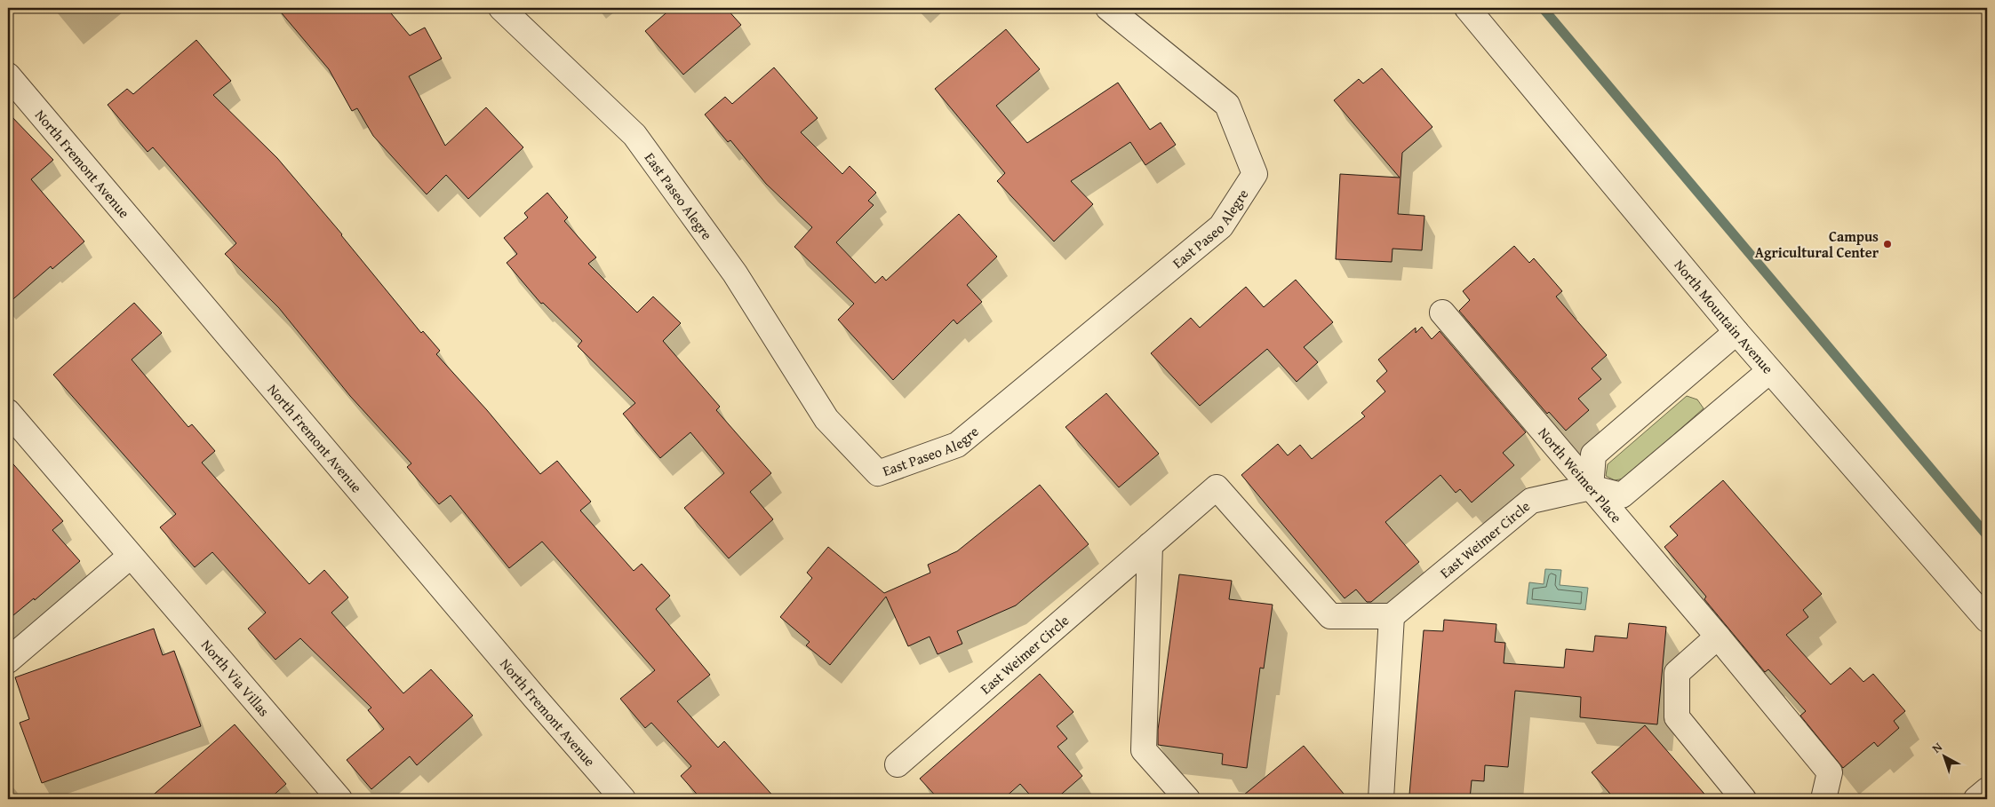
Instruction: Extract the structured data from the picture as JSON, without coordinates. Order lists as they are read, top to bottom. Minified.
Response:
{"streets":{"street":["North Fremont Avenue","East Paseo Alegre","North Mountain Avenue","North Weimer Place","East Weimer Circle","North Via Villas"]},"crossings":[["North Mountain Avenue","East Weimer Circle"],["North Weimer Place","East Weimer Circle"]],"places":["Campus Agricultural Center"],"north":"top left"}
